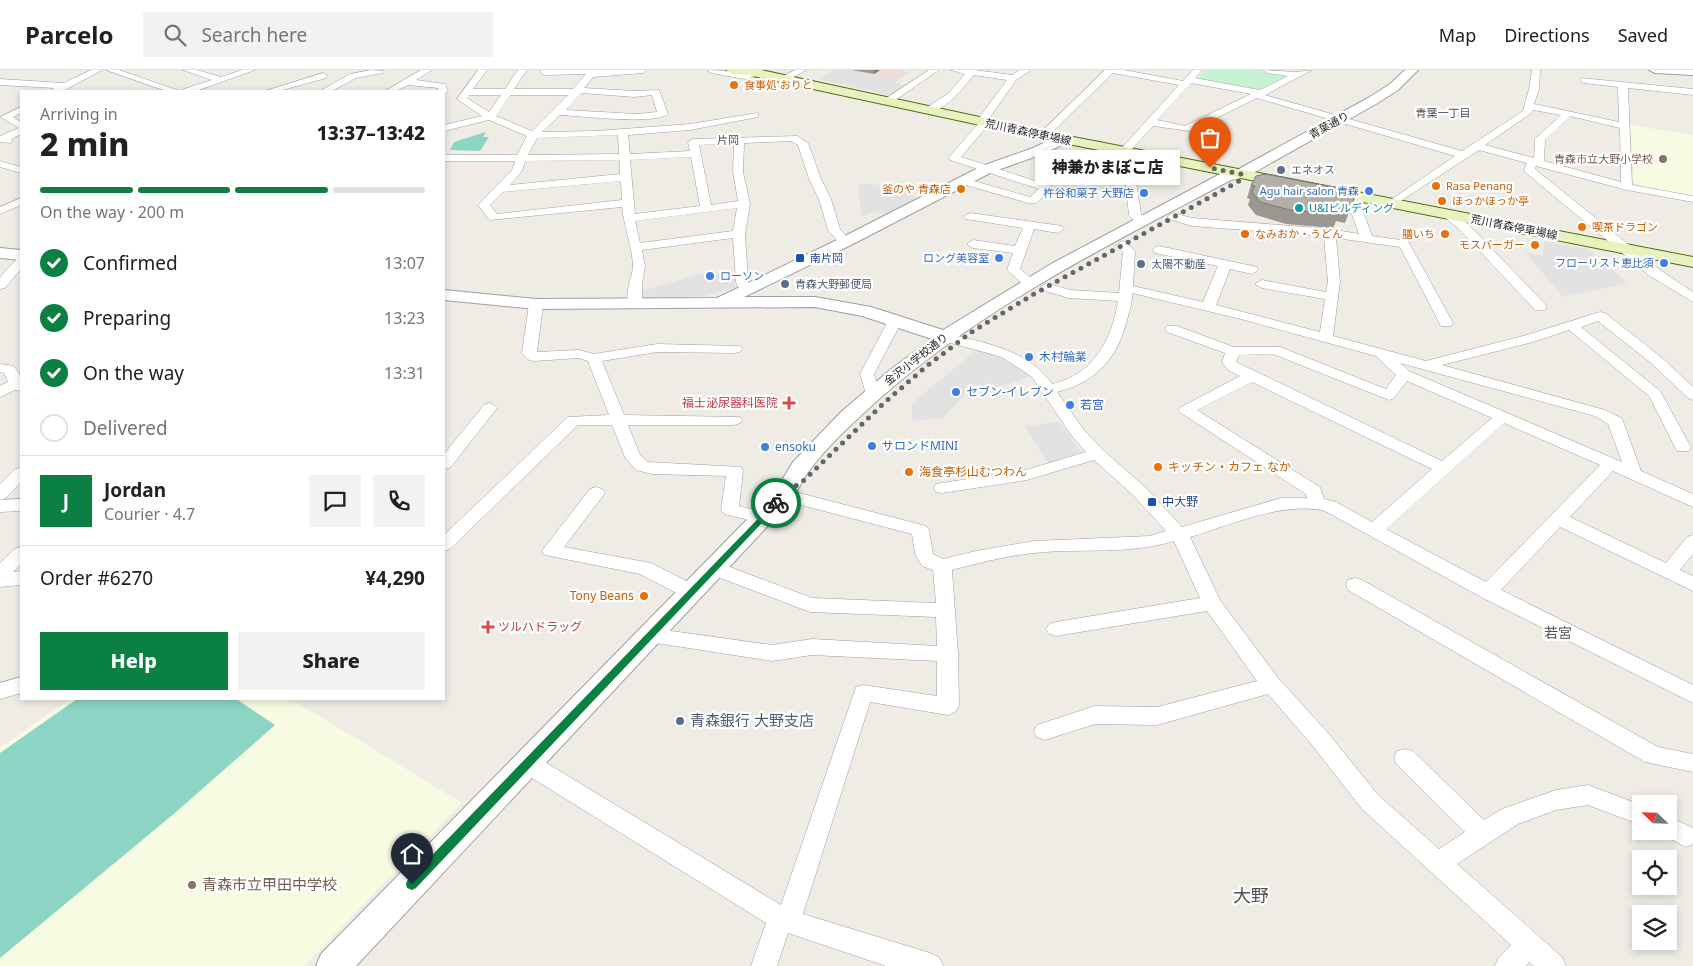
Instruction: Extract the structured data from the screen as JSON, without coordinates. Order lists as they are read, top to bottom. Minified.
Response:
{"streets":{"main road":["荒川青森停車場線"],"street":["青葉通り","金沢小学校通り"]},"crossings":[["青葉通り","荒川青森停車場線"],["青葉通り","金沢小学校通り"],["荒川青森停車場線","金沢小学校通り"]],"districts":["青葉一丁目","片岡","若宮","大野"],"places":{"other":["食事処 おりと","青森市立大野小学校","神兼かまぼこ店","エネオス","Rasa Penang","釜のや 青森店","Agu hair salon 青森","杵谷和菓子 大野店","ほっかほっか亭","U&Iビルディング","喫茶ドラゴン","なみおか・うどん","膳いち","モスバーガー","ロング美容室","フローリスト恵比須","太陽不動産","ローソン","青森大野郵便局","木村輪業","セブン-イレブン","若宮","サロンドMINI","ensoku","キッチン・カフェ なか","海食亭杉山むつわん","Tony Beans","青森銀行 大野支店","青森市立甲田中学校"],"transit":["南片岡","中大野"],"health":["福士泌尿器科医院","ツルハドラッグ"]},"north":"top left","page":{"header":"Parcelo","search":"Search here","nav":["Map","Directions","Saved"],"heading":["2 min","Arriving in","13:37–13:42"],"panel":["Jordan","Courier · 4.7","Order #6270","¥4,290"],"bubble":"神兼かまぼこ店","bar":"On the way · 200 m","list":[["Confirmed","13:07"],["Preparing","13:23"],["On the way","13:31"],"Delivered"],"round":"J","buttons":["Help","Share"]}}
